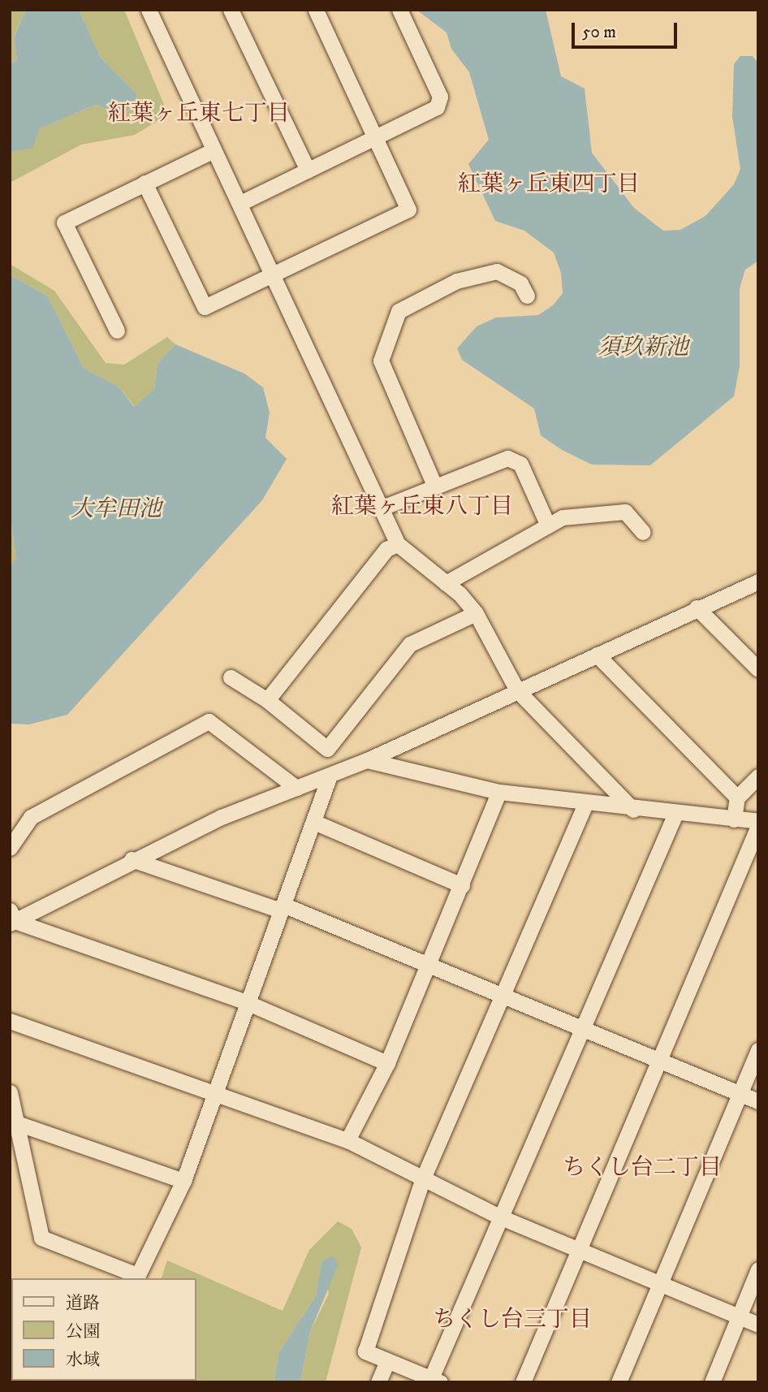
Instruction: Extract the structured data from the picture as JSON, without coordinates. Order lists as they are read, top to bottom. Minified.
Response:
{"districts":["紅葉ヶ丘東七丁目","紅葉ヶ丘東四丁目","紅葉ヶ丘東八丁目","ちくし台二丁目","ちくし台三丁目"],"water":["須玖新池","大牟田池"],"legend":["道路","公園","水域"],"scale_bar":"50 m"}
